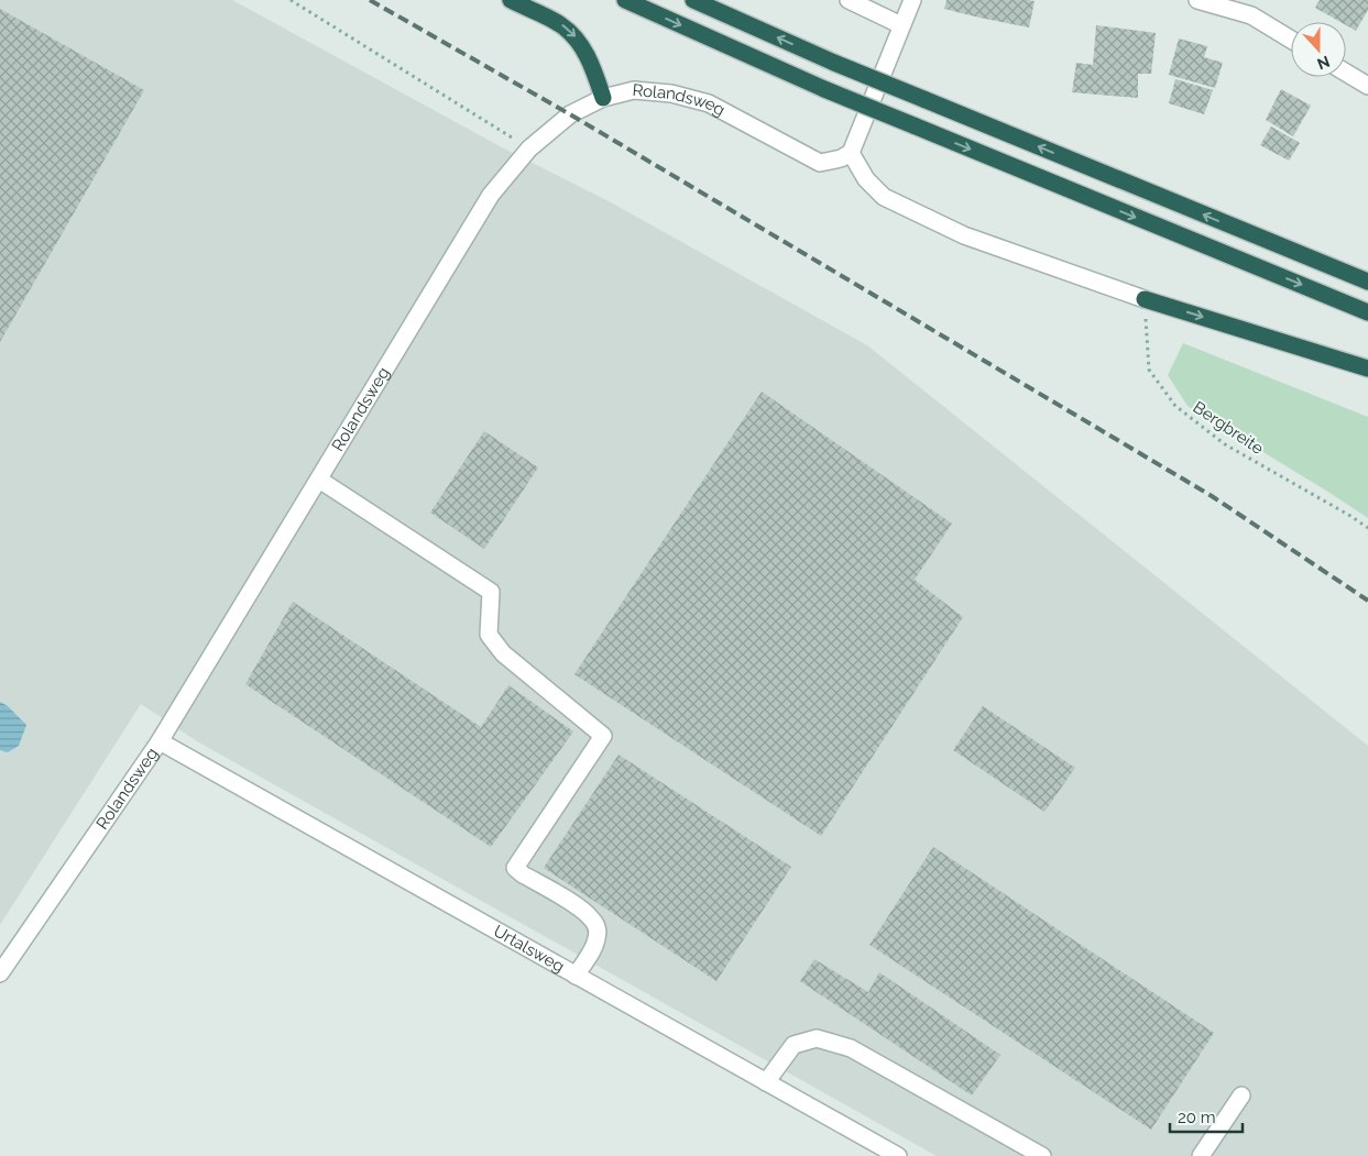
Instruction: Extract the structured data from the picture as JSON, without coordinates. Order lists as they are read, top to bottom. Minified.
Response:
{"streets":{"street":["Rolandsweg","Urtalsweg"],"path":["Bergbreite"]},"crossings":[["Rolandsweg","Urtalsweg"]],"scale_bar":"20 m","north":"bottom"}
